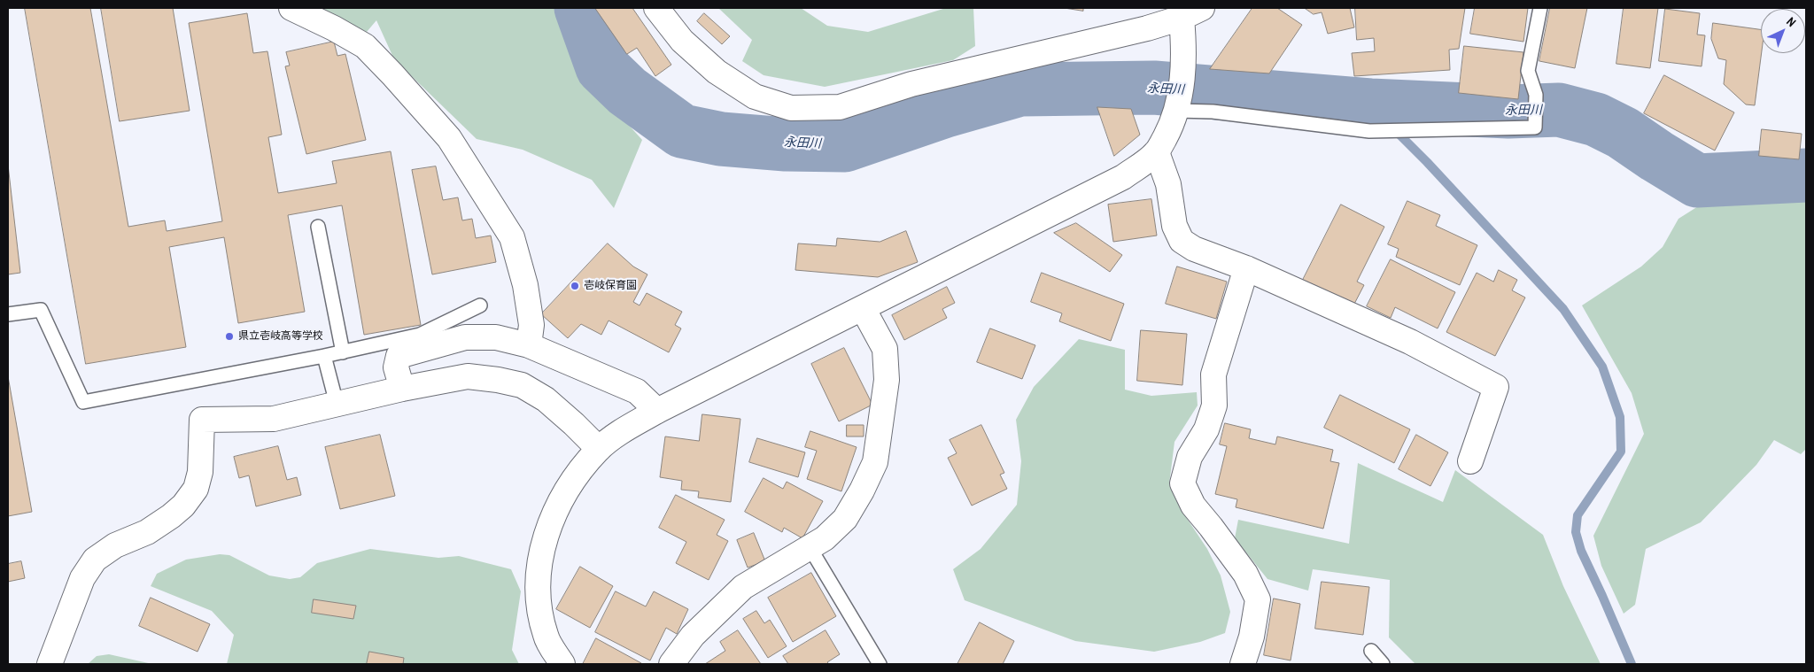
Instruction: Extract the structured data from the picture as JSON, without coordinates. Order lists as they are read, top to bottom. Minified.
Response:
{"water":["永田川"],"places":["壱岐保育園","県立壱岐高等学校"],"north":"top right"}
